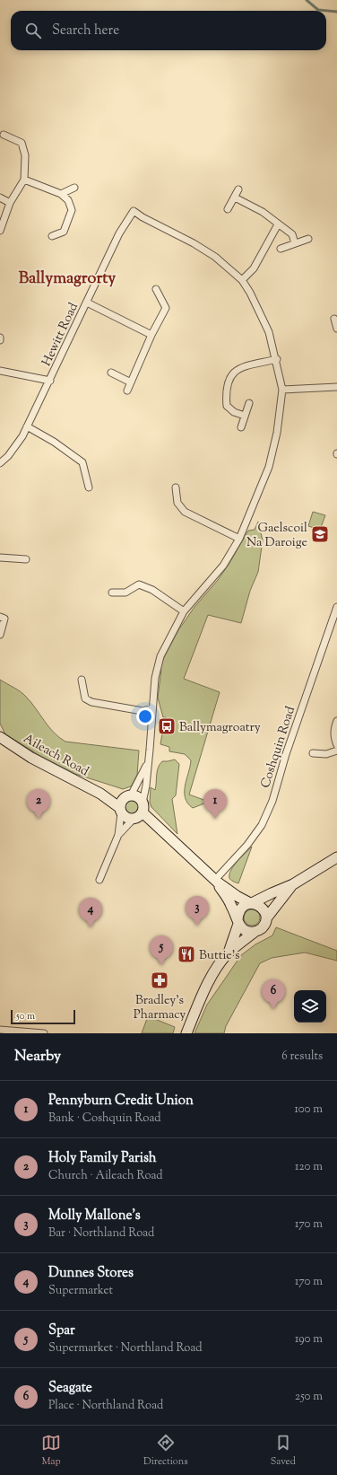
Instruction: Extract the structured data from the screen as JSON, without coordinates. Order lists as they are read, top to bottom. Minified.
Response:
{"streets":{"main road":["Aileach Road"],"street":["Hewitt Road","Coshquin Road"]},"districts":["Ballymagrorty"],"places":{"school or university":["Gaelscoil Na Daroige"],"bus stop":["Ballymagroatry"],"restaurant":["Buttie's"],"pharmacy":["Bradley's Pharmacy"]},"scale_bar":"50 m","page":{"search":"Search here","pins":["1","2","3","4","5","6"],"scale":"50 m","heading":["Nearby","6 results"],"list":[{"mark":"1","name":"Pennyburn Credit Union","note":"Bank · Coshquin Road","value":"100 m"},{"mark":"2","name":"Holy Family Parish","note":"Church · Aileach Road","value":"120 m"},{"mark":"3","name":"Molly Mallone's","note":"Bar · Northland Road","value":"170 m"},{"mark":"4","name":"Dunnes Stores","note":"Supermarket","value":"170 m"},{"mark":"5","name":"Spar","note":"Supermarket · Northland Road","value":"190 m"},{"mark":"6","name":"Seagate","note":"Place · Northland Road","value":"250 m"}],"nav":["Map","Directions","Saved"]}}
